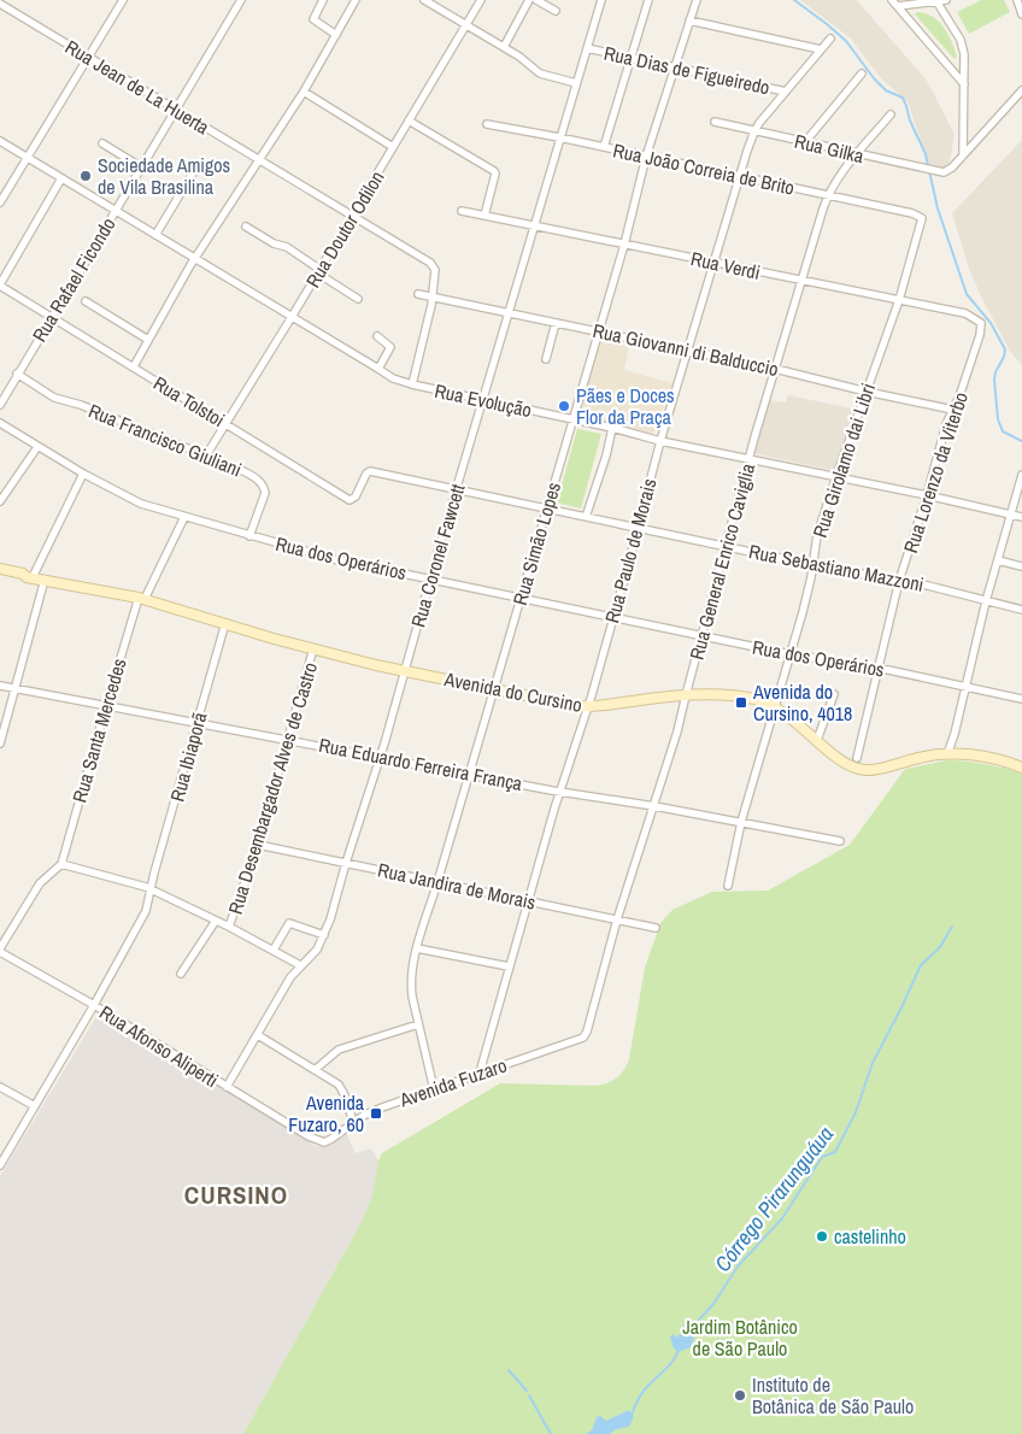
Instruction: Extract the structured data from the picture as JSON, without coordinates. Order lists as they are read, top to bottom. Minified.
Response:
{"streets":{"main road":["Avenida do Cursino"],"street":["Rua Dias de Figueiredo","Rua Jean de La Huerta","Rua Gilka","Rua João Correia de Brito","Rua Doutor Odilon","Rua Verdi","Rua Rafael Ficondo","Rua Giovanni di Balduccio","Rua Evolução","Rua Tolstoi","Rua Francisco Giuliani","Rua Girolamo dai Libri","Rua Lorenzo da Viterbo","Rua Simão Lopes","Rua Paulo de Morais","Rua Coronel Fawcett","Rua dos Operários","Rua General Enrico Caviglia","Rua Sebastiano Mazzoni","Rua Santa Mercedes","Rua Ibiaporã","Rua Eduardo Ferreira França","Rua Desembargador Alves de Castro","Rua Jandira de Morais","Rua Afonso Aliperti","Avenida Fuzaro"]},"crossings":[["Rua Dias de Figueiredo","Rua Simão Lopes"],["Rua Dias de Figueiredo","Rua Paulo de Morais"],["Rua Dias de Figueiredo","Rua Coronel Fawcett"],["Rua Jean de La Huerta","Rua Doutor Odilon"],["Rua Jean de La Huerta","Rua Rafael Ficondo"],["Rua Jean de La Huerta","Rua Giovanni di Balduccio"],["Rua Gilka","Rua Paulo de Morais"],["Rua Gilka","Rua General Enrico Caviglia"],["Rua João Correia de Brito","Rua Girolamo dai Libri"],["Rua João Correia de Brito","Rua Simão Lopes"],["Rua João Correia de Brito","Rua Paulo de Morais"],["Rua João Correia de Brito","Rua Coronel Fawcett"],["Rua João Correia de Brito","Rua General Enrico Caviglia"],["Rua Doutor Odilon","Rua Evolução"],["Rua Doutor Odilon","Rua Tolstoi"],["Rua Doutor Odilon","Rua Francisco Giuliani"],["Rua Verdi","Rua Girolamo dai Libri"],["Rua Verdi","Rua Lorenzo da Viterbo"],["Rua Verdi","Rua Simão Lopes"],["Rua Verdi","Rua Paulo de Morais"],["Rua Verdi","Rua Coronel Fawcett"],["Rua Verdi","Rua General Enrico Caviglia"],["Rua Rafael Ficondo","Rua Evolução"],["Rua Rafael Ficondo","Rua Tolstoi"],["Rua Rafael Ficondo","Rua Francisco Giuliani"],["Rua Giovanni di Balduccio","Rua Girolamo dai Libri"],["Rua Giovanni di Balduccio","Rua Lorenzo da Viterbo"],["Rua Giovanni di Balduccio","Rua Simão Lopes"],["Rua Giovanni di Balduccio","Rua Paulo de Morais"],["Rua Giovanni di Balduccio","Rua Coronel Fawcett"],["Rua Giovanni di Balduccio","Rua General Enrico Caviglia"],["Rua Evolução","Rua Girolamo dai Libri"],["Rua Evolução","Rua Lorenzo da Viterbo"],["Rua Evolução","Rua Simão Lopes"],["Rua Evolução","Rua Paulo de Morais"],["Rua Evolução","Rua Coronel Fawcett"],["Rua Evolução","Rua General Enrico Caviglia"],["Rua Tolstoi","Rua Sebastiano Mazzoni"],["Rua Francisco Giuliani","Rua dos Operários"],["Rua Girolamo dai Libri","Rua dos Operários"],["Rua Girolamo dai Libri","Rua Sebastiano Mazzoni"],["Rua Girolamo dai Libri","Avenida do Cursino"],["Rua Girolamo dai Libri","Rua Eduardo Ferreira França"],["Rua Lorenzo da Viterbo","Rua dos Operários"],["Rua Lorenzo da Viterbo","Rua Sebastiano Mazzoni"],["Rua Simão Lopes","Rua dos Operários"],["Rua Simão Lopes","Rua Sebastiano Mazzoni"],["Rua Simão Lopes","Avenida do Cursino"],["Rua Simão Lopes","Rua Eduardo Ferreira França"],["Rua Simão Lopes","Rua Jandira de Morais"],["Rua Simão Lopes","Avenida Fuzaro"],["Rua Paulo de Morais","Rua dos Operários"],["Rua Paulo de Morais","Rua Sebastiano Mazzoni"],["Rua Paulo de Morais","Avenida do Cursino"],["Rua Paulo de Morais","Rua Eduardo Ferreira França"],["Rua Paulo de Morais","Rua Jandira de Morais"],["Rua Paulo de Morais","Avenida Fuzaro"],["Rua Coronel Fawcett","Rua dos Operários"],["Rua Coronel Fawcett","Rua Sebastiano Mazzoni"],["Rua Coronel Fawcett","Avenida do Cursino"],["Rua Coronel Fawcett","Rua Eduardo Ferreira França"],["Rua Coronel Fawcett","Rua Jandira de Morais"],["Rua Coronel Fawcett","Rua Afonso Aliperti"],["Rua dos Operários","Rua General Enrico Caviglia"],["Rua dos Operários","Rua Santa Mercedes"],["Rua General Enrico Caviglia","Rua Sebastiano Mazzoni"],["Rua General Enrico Caviglia","Avenida do Cursino"],["Rua General Enrico Caviglia","Rua Eduardo Ferreira França"],["Rua General Enrico Caviglia","Rua Jandira de Morais"],["Rua General Enrico Caviglia","Avenida Fuzaro"],["Avenida do Cursino","Rua Santa Mercedes"],["Avenida do Cursino","Rua Ibiaporã"],["Avenida do Cursino","Rua Desembargador Alves de Castro"],["Rua Santa Mercedes","Rua Eduardo Ferreira França"],["Rua Ibiaporã","Rua Eduardo Ferreira França"],["Rua Ibiaporã","Rua Afonso Aliperti"],["Rua Eduardo Ferreira França","Rua Desembargador Alves de Castro"],["Rua Desembargador Alves de Castro","Rua Jandira de Morais"],["Rua Afonso Aliperti","Avenida Fuzaro"]],"districts":["CURSINO"],"water":["Córrego Pirarunguáua"],"parks":["Jardim Botânico de São Paulo"],"places":{"other":["Sociedade Amigos de Vila Brasilina","Pães e Doces Flor da Praça","castelinho","Instituto de Botânica de São Paulo"],"transit":["Avenida do Cursino, 4018","Avenida Fuzaro, 60"]}}
